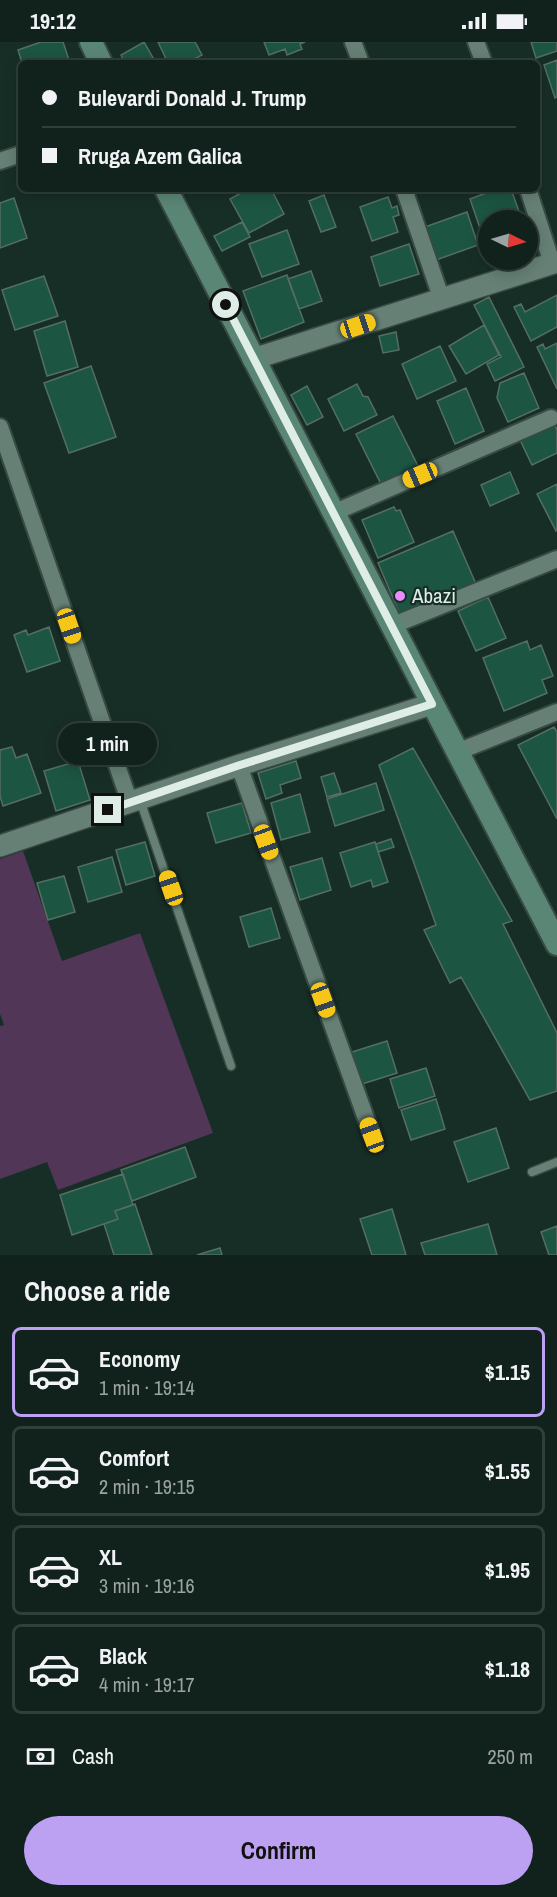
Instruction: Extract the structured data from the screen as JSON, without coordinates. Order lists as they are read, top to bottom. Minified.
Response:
{"places":["Abazi"],"north":"right","page":{"status":"19:12","banner":["Bulevardi Donald J. Trump","Rruga Azem Galica"],"bubble":"1 min","heading":"Choose a ride","list":[{"name":"Economy","note":"1 min · 19:14","value":"$1.15"},{"name":"Comfort","note":"2 min · 19:15","value":"$1.55"},{"name":"XL","note":"3 min · 19:16","value":"$1.95"},{"name":"Black","note":"4 min · 19:17","value":"$1.18"}],"pay":["Cash","250 m"],"buttons":"Confirm"}}
